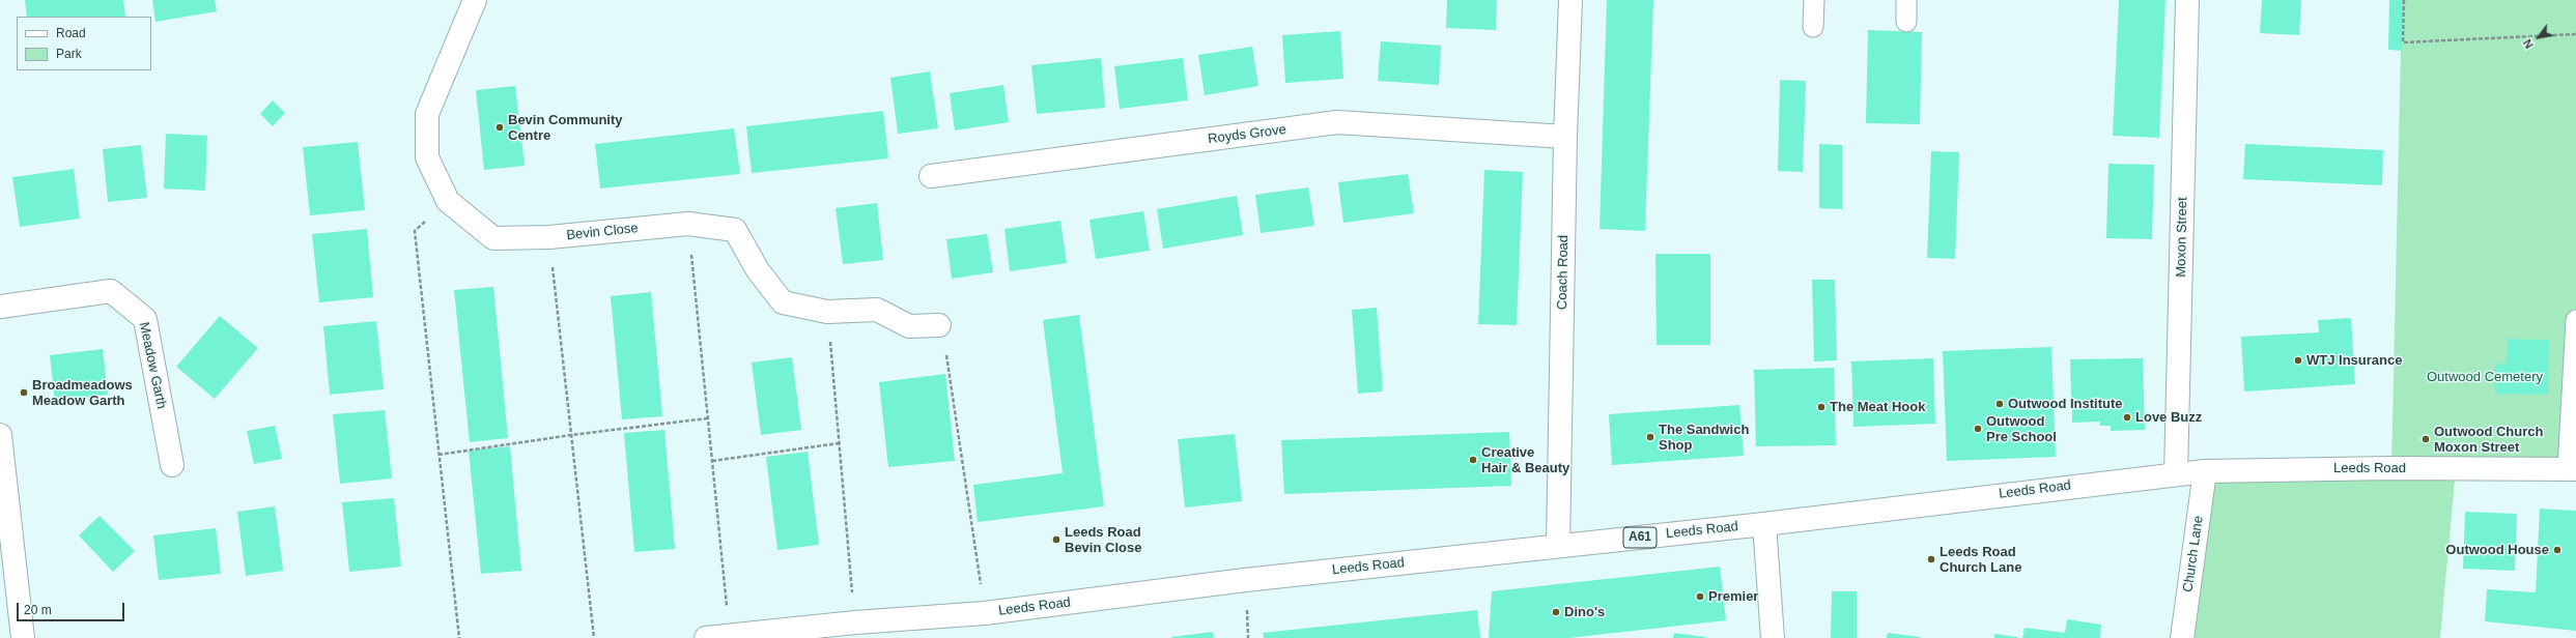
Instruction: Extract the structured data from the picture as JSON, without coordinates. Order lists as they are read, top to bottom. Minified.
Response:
{"streets":{"street":["Royds Grove","Bevin Close","Moxon Street","Coach Road","Meadow Garth","Leeds Road","A61","Church Lane"]},"crossings":[["Royds Grove","Coach Road"],["Moxon Street","Leeds Road"],["Coach Road","Leeds Road"],["Leeds Road","Church Lane"]],"parks":["Outwood Cemetery"],"places":["Bevin Community Centre","WTJ Insurance","Broadmeadows Meadow Garth","Outwood Institute","The Meat Hook","Love Buzz","Outwood Pre School","The Sandwich Shop","Outwood Church Moxon Street","Creative Hair & Beauty","Leeds Road Bevin Close","Outwood House","Leeds Road Church Lane","Premier","Dino's"],"legend":["Road","Park"],"scale_bar":"20 m","north":"bottom left"}
